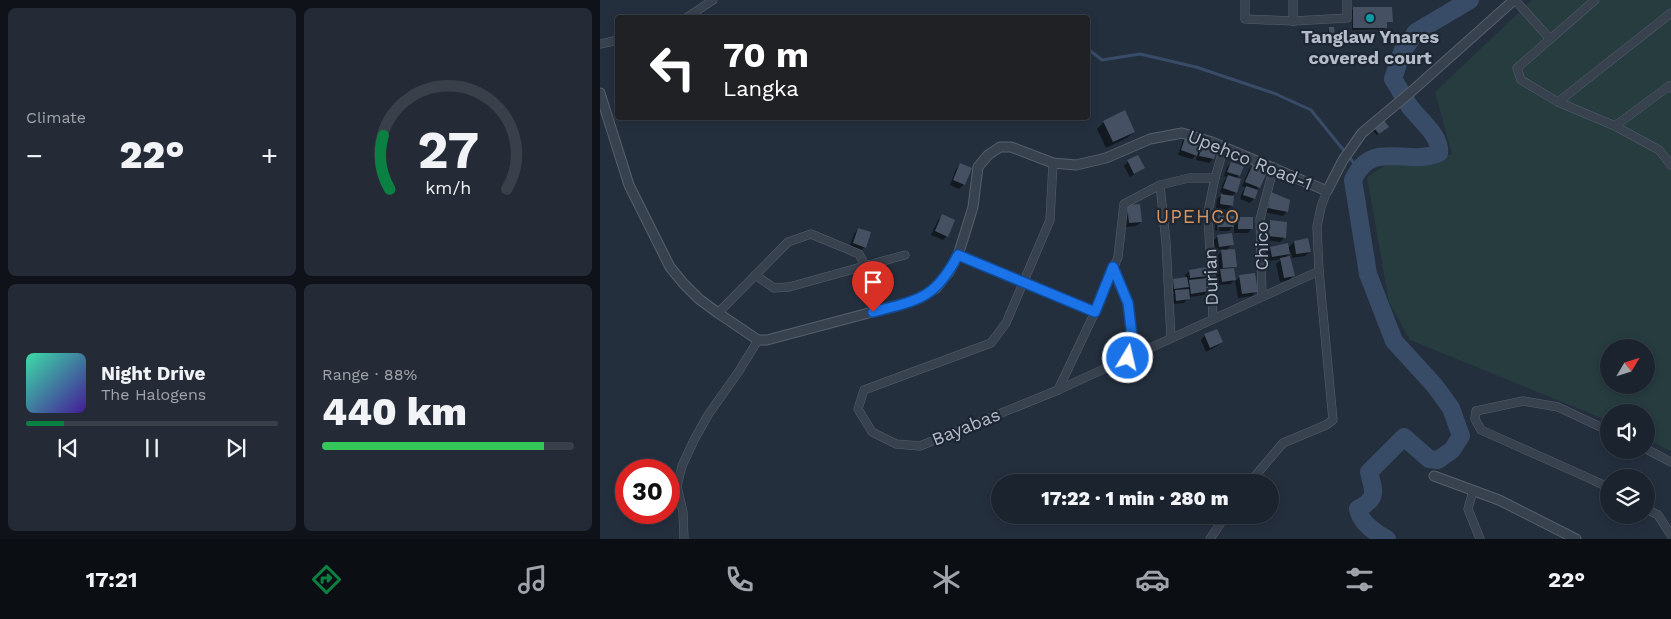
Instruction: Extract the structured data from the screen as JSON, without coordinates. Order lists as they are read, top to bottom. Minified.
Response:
{"streets":{"street":["Upehco Road-1","Chico","Durian","Bayabas"]},"crossings":[["Upehco Road-1","Chico"],["Upehco Road-1","Durian"],["Upehco Road-1","Bayabas"],["Chico","Bayabas"],["Durian","Bayabas"]],"districts":["UPEHCO"],"places":["Tanglaw Ynares covered court"],"north":"top right","page":{"tile":["Climate",["Range · 88%","440 km"]],"turn":["70 m","Langka"],"heat":["−","22°","+"],"song":["Night Drive","The Halogens"],"limit":"30","trip":"17:22 · 1 min · 280 m","tabs":["17:21","22°"],"gauge":["27","km/h"]}}
